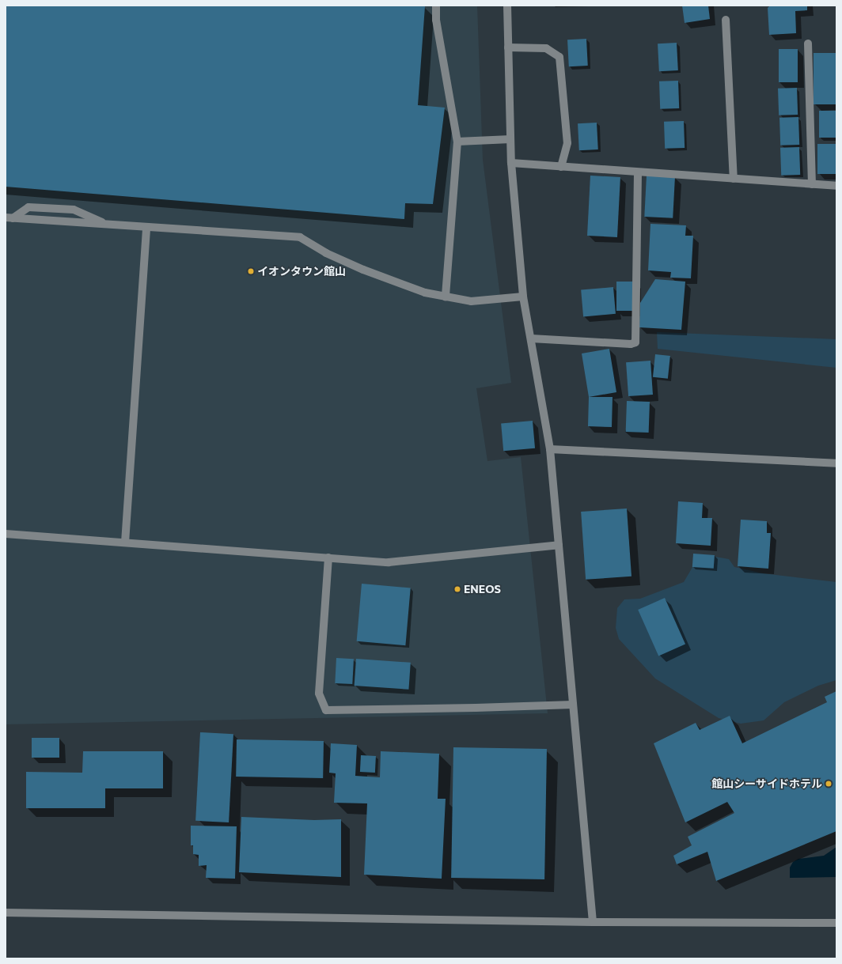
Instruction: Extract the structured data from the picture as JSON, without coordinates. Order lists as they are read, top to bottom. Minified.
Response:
{"places":["イオンタウン館山","ENEOS","館山シーサイドホテル"]}
